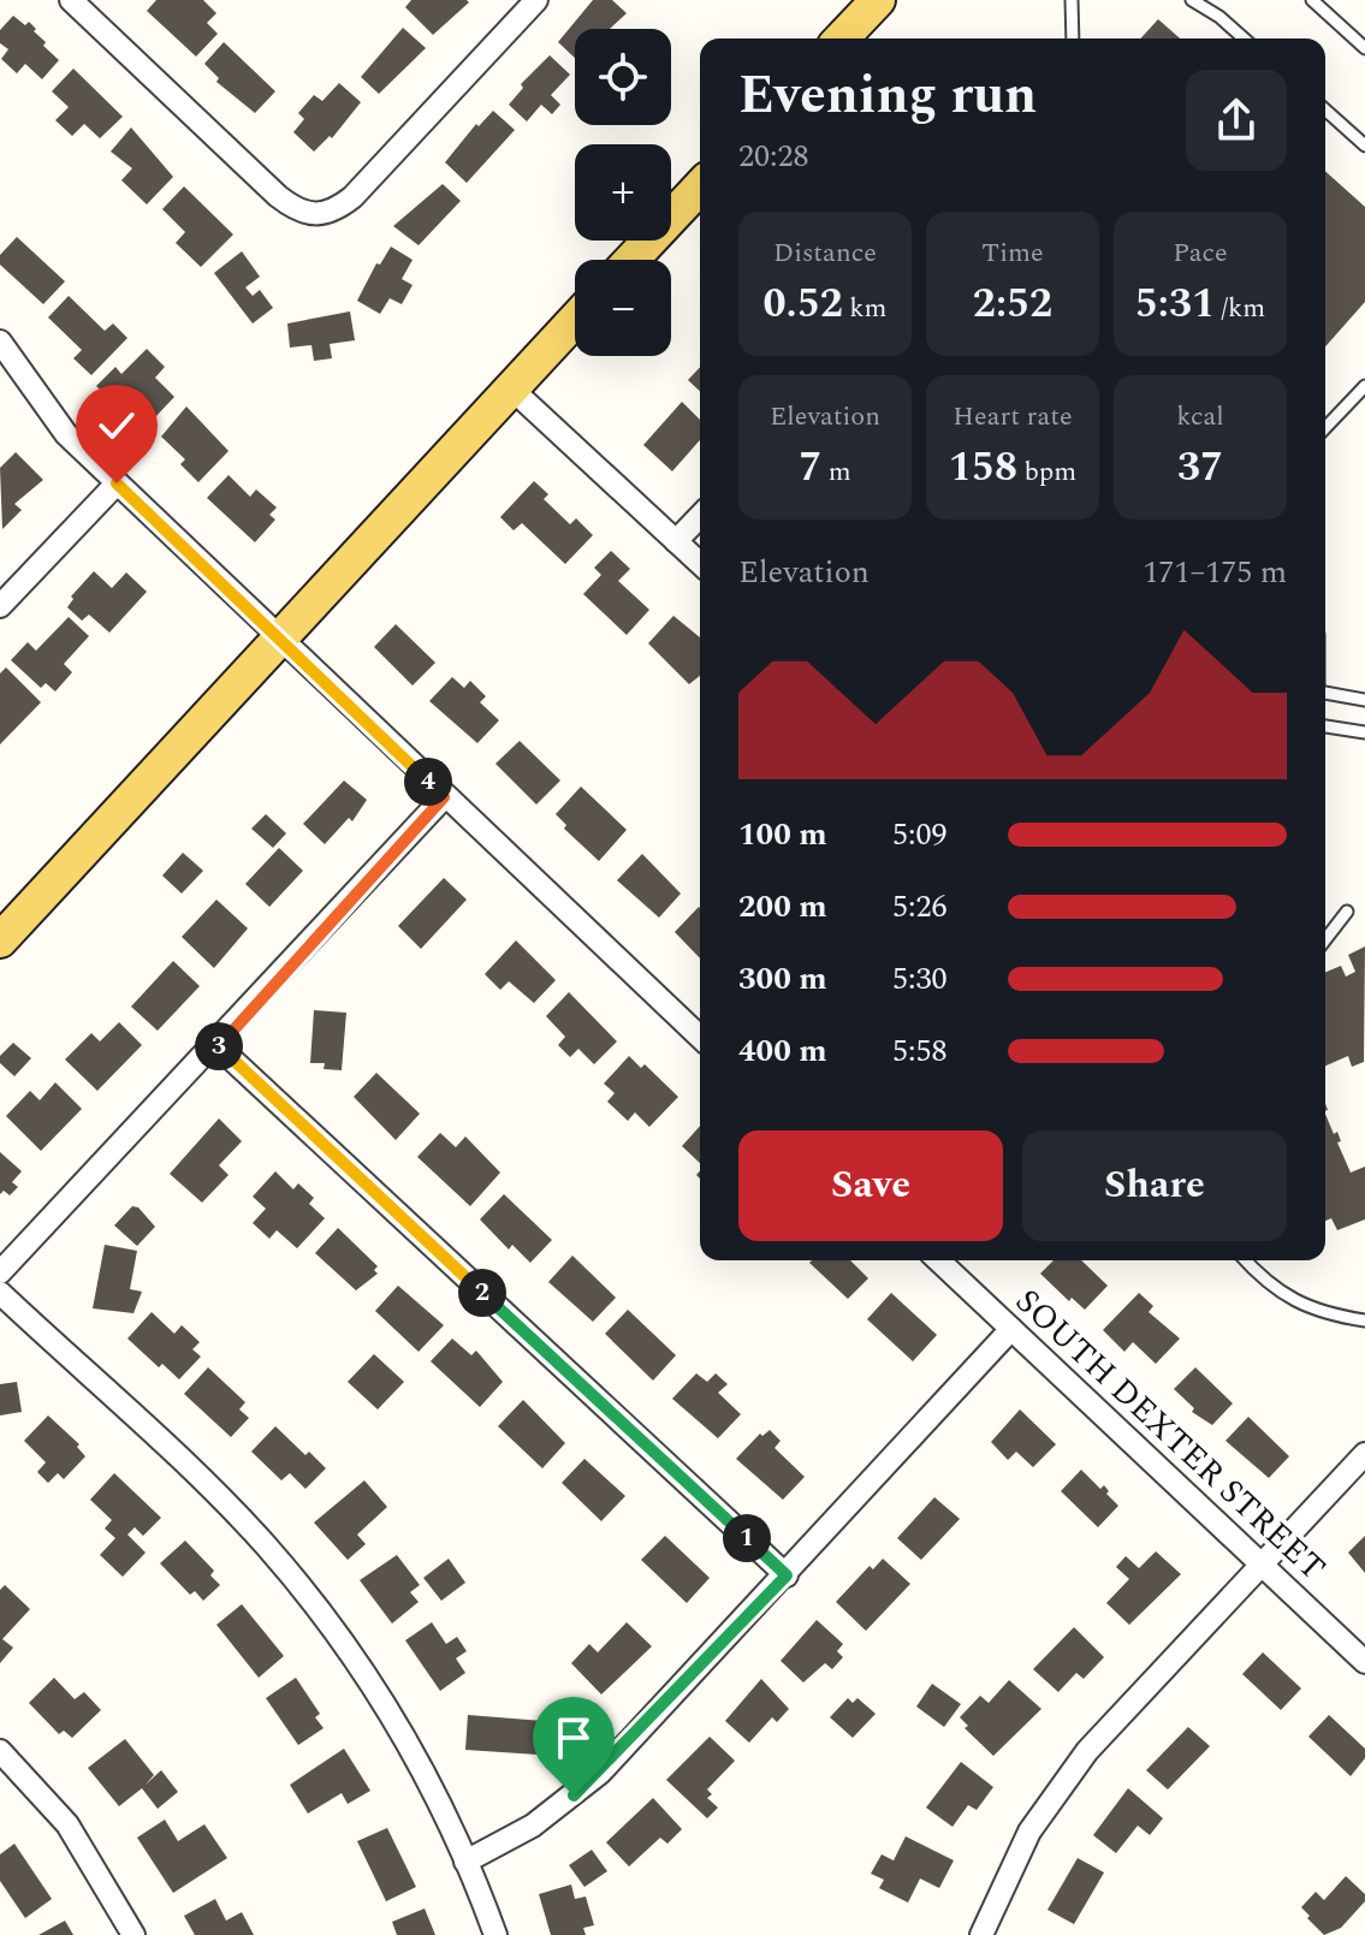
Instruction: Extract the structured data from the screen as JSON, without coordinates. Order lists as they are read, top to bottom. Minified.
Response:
{"streets":{"street":["SOUTH DEXTER STREET"]},"page":{"map_buttons":["+","−"],"heading":["Evening run","20:28"],"stats":[["Distance","0.52 km"],["Time","2:52"],["Pace","5:31 /km"],["Elevation","7 m"],["Heart rate","158 bpm"],["kcal","37"]],"chart":["Elevation","171–175 m"],"pins":["4","3","2","1"],"list":[{"name":"100 m","note":"5:09"},{"name":"200 m","note":"5:26"},{"name":"300 m","note":"5:30"},{"name":"400 m","note":"5:58"}],"buttons":["Save","Share"]}}
